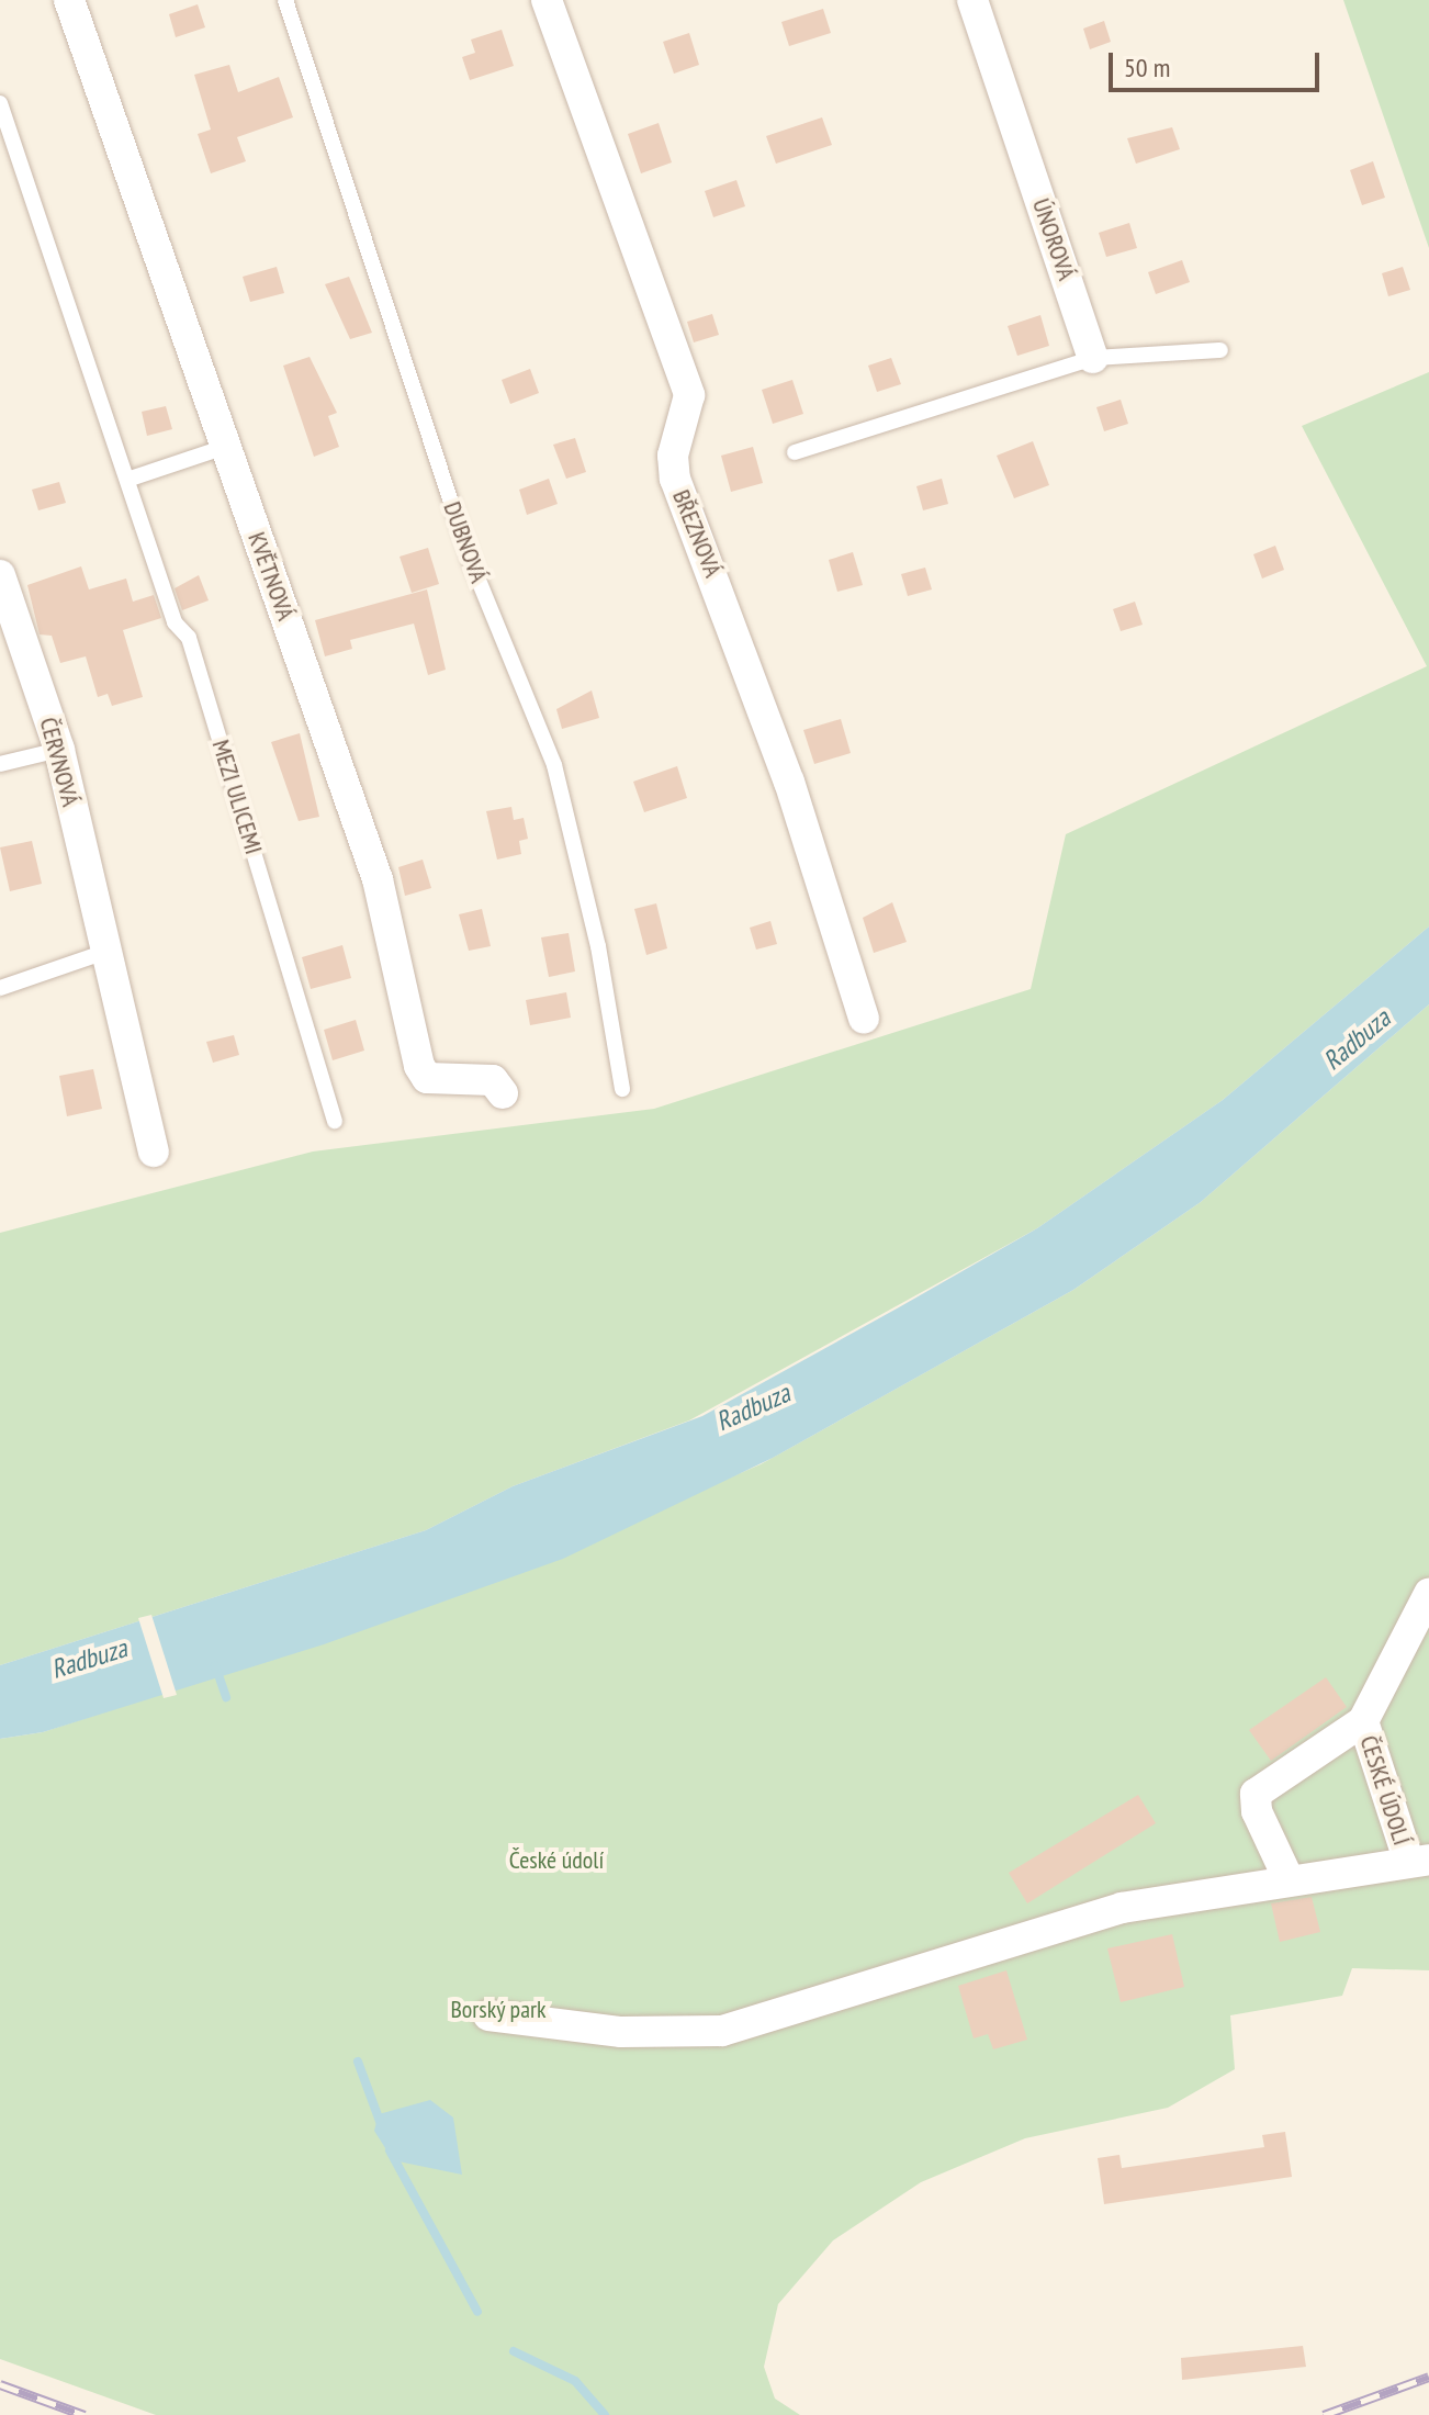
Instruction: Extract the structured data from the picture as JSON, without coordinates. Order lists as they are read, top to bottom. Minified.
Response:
{"streets":{"street":["ÚNOROVÁ","BŘEZNOVÁ","KVĚTNOVÁ","ČERVNOVÁ","ČESKÉ ÚDOLÍ"],"lane":["DUBNOVÁ","MEZI ULICEMI"]},"water":["Radbuza"],"parks":["České údolí","Borský park"],"scale_bar":"50 m"}
